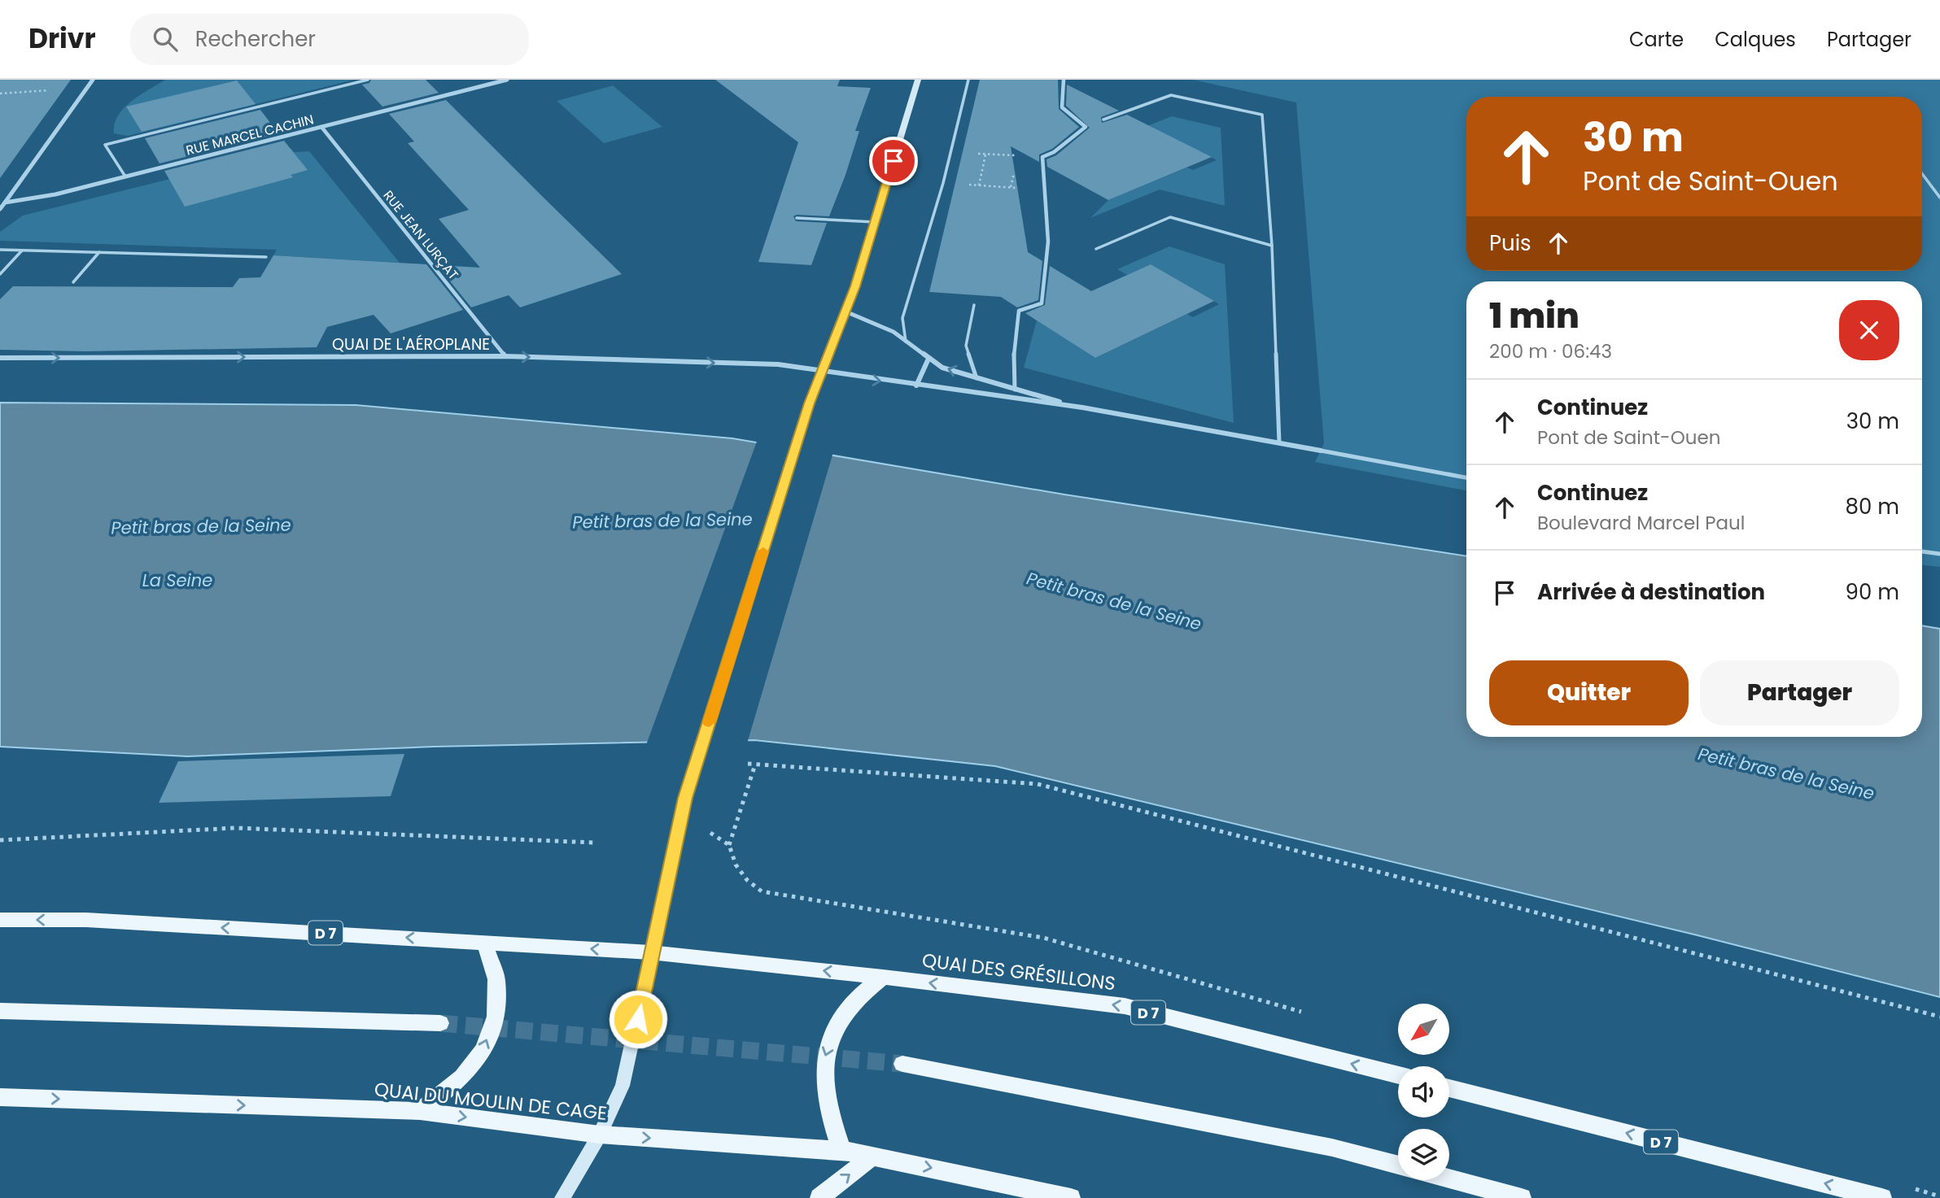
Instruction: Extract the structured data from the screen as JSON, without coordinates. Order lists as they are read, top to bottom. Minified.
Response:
{"streets":{"main road":["D 7","QUAI DES GRÉSILLONS","QUAI DU MOULIN DE CAGE"],"street":["RUE MARCEL CACHIN","RUE JEAN LURÇAT","QUAI DE L'AÉROPLANE"]},"crossings":[["RUE MARCEL CACHIN","RUE JEAN LURÇAT"],["RUE JEAN LURÇAT","QUAI DE L'AÉROPLANE"],["D 7","QUAI DES GRÉSILLONS"]],"one_way":["QUAI DE L'AÉROPLANE"],"water":["Petit bras de la Seine","La Seine"],"north":"bottom left","page":{"header":"Drivr","search":"Rechercher","nav":["Carte","Calques","Partager"],"turn":["30 m","Pont de Saint-Ouen"],"then":"Puis","heading":["1 min","200 m · 06:43"],"list":[{"name":"Continuez","note":"Pont de Saint-Ouen","value":"30 m"},{"name":"Continuez","note":"Boulevard Marcel Paul","value":"80 m"},{"name":"Arrivée à destination","value":"90 m"}],"buttons":["Quitter","Partager"]}}
